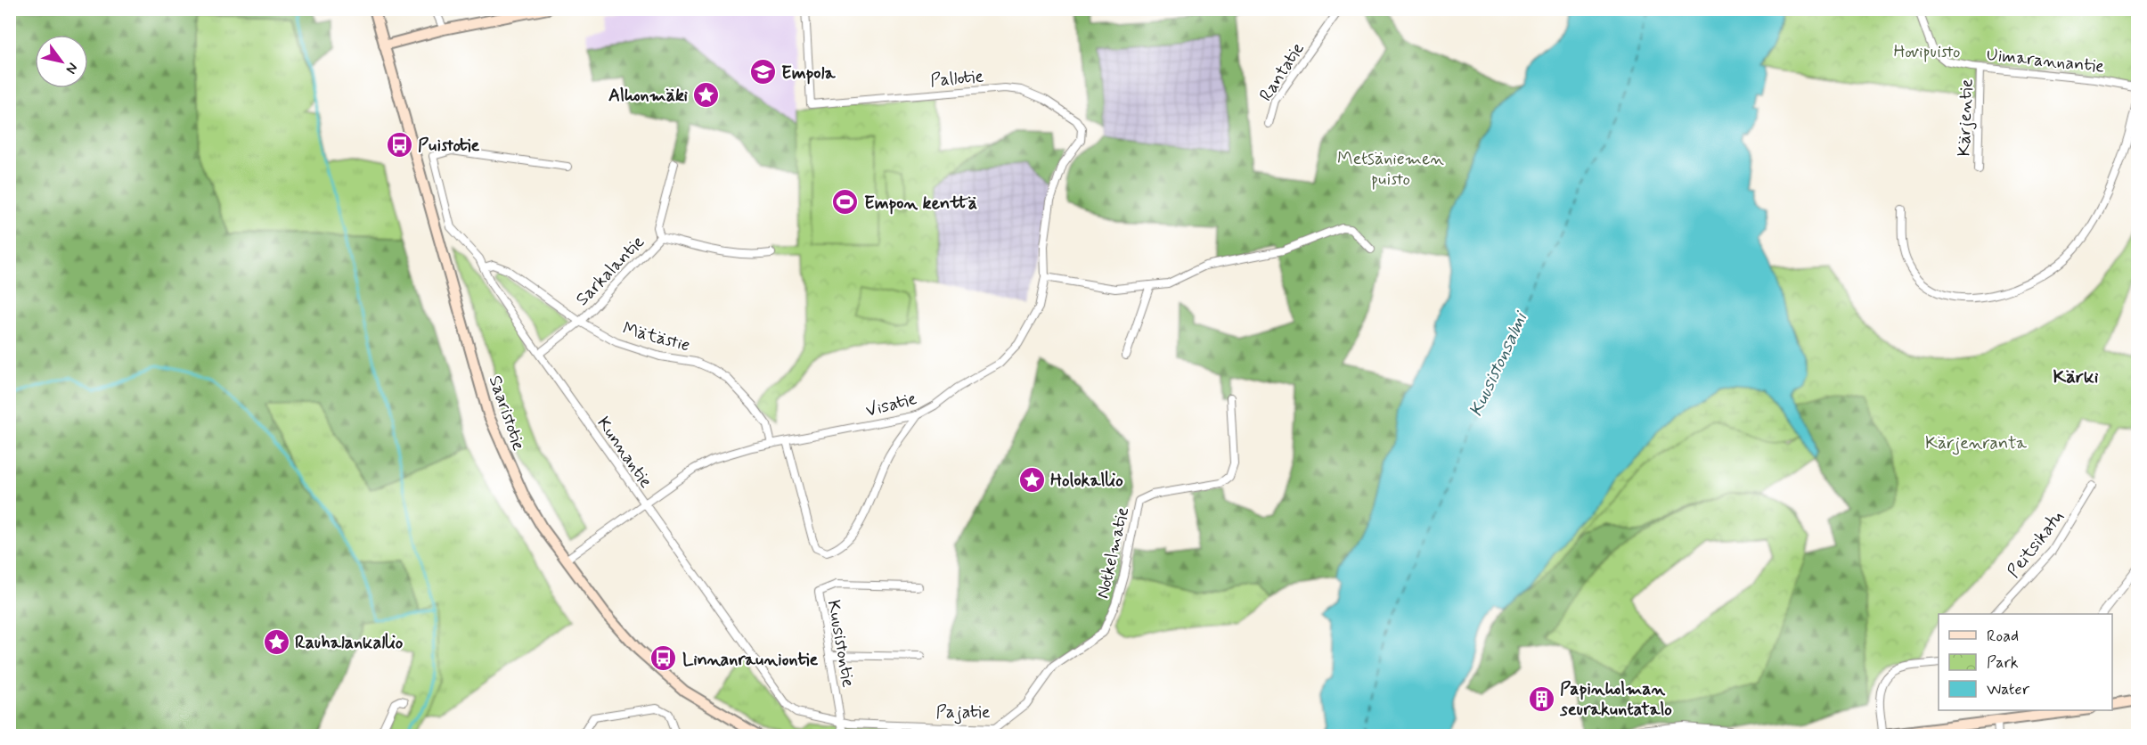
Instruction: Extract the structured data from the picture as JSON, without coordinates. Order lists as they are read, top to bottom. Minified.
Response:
{"streets":{"main road":["Saaristotie"],"street":["Uimarannantie","Rantatie","Pallotie","Kärjentie","Sarkalantie","Mätästie","Visatie","Kunnantie","Peitsikatu","Notkelmatie","Kuusistontie","Pajatie"]},"crossings":[["Uimarannantie","Kärjentie"],["Pallotie","Visatie"],["Sarkalantie","Mätästie"],["Sarkalantie","Kunnantie"],["Mätästie","Visatie"],["Mätästie","Kunnantie"],["Visatie","Saaristotie"],["Visatie","Kunnantie"],["Kunnantie","Kuusistontie"],["Kunnantie","Pajatie"],["Notkelmatie","Pajatie"],["Kuusistontie","Pajatie"]],"districts":["Kärki"],"water":["Kuusistonsalmi"],"parks":["Hovipuisto","Metsäniemen puisto","Kärjenranta"],"places":{"school or university":["Empola"],"place":["Alhonmäki","Holokallio","Rauhalankallio"],"bus stop":["Puistotie","Linnanrauniontie"],"sports":["Empon kenttä"],"building":["Papinholman seurakuntatalo"]},"legend":["Road","Park","Water"],"north":"bottom right"}
